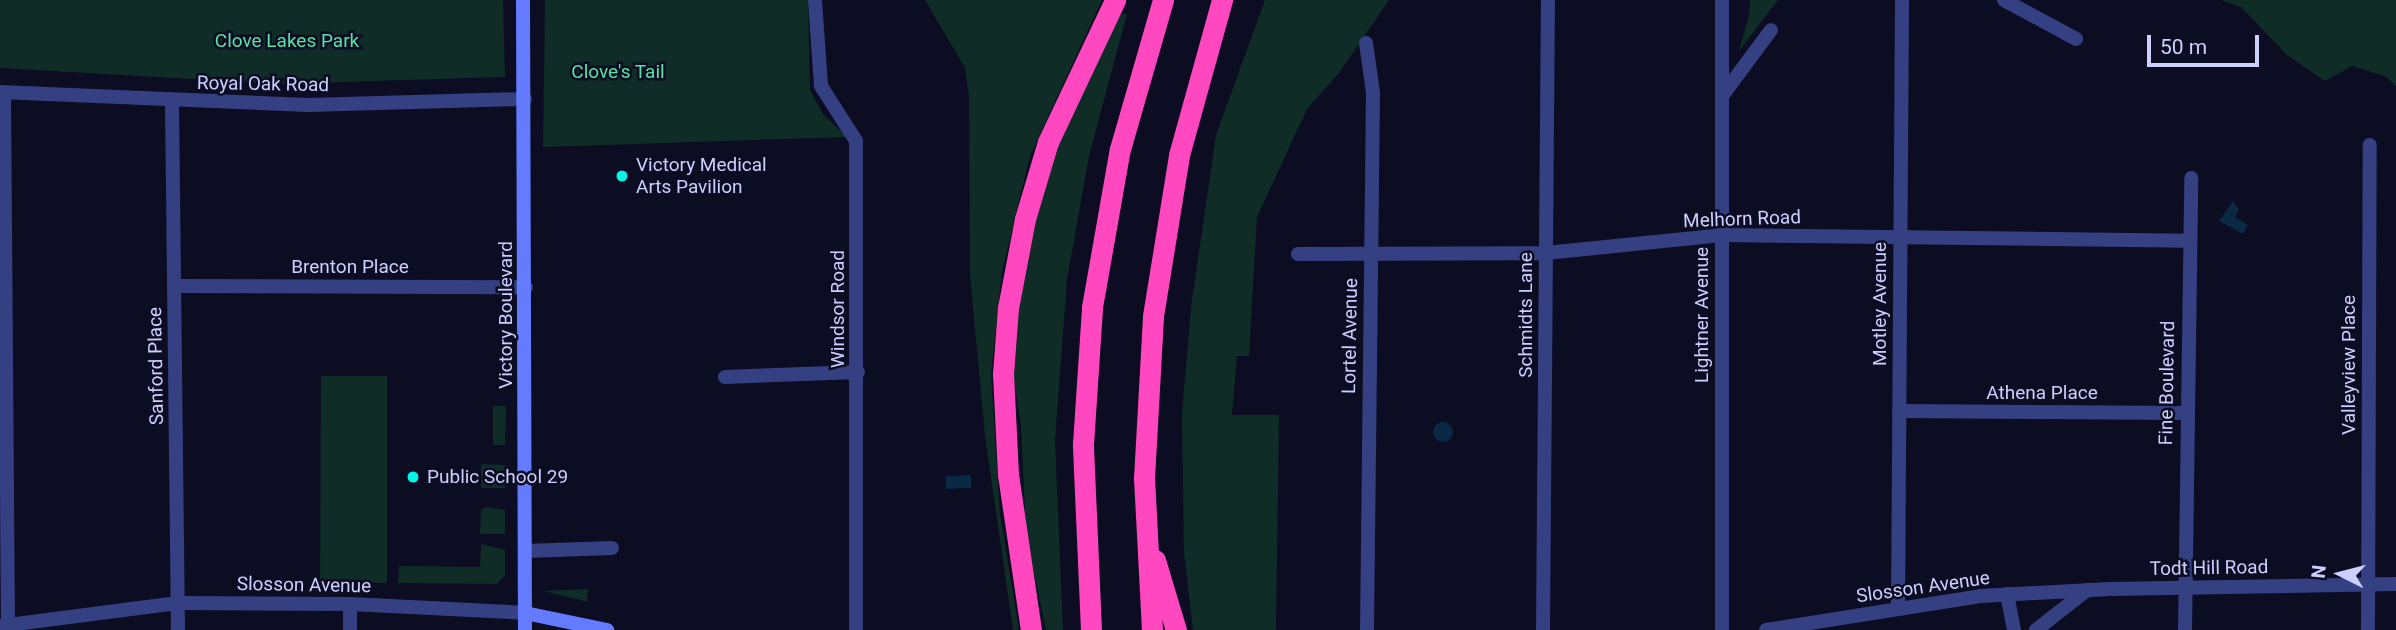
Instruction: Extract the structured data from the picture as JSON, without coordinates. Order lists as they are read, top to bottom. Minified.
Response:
{"streets":{"main road":["Victory Boulevard","Slosson Avenue"],"street":["Royal Oak Road","Melhorn Road","Brenton Place","Motley Avenue","Windsor Road","Schmidts Lane","Lightner Avenue","Lortel Avenue","Valleyview Place","Sanford Place","Fine Boulevard","Athena Place","Todt Hill Road"]},"crossings":[["Royal Oak Road","Victory Boulevard"],["Royal Oak Road","Sanford Place"],["Melhorn Road","Motley Avenue"],["Melhorn Road","Schmidts Lane"],["Melhorn Road","Lightner Avenue"],["Melhorn Road","Lortel Avenue"],["Melhorn Road","Fine Boulevard"],["Brenton Place","Victory Boulevard"],["Brenton Place","Sanford Place"],["Motley Avenue","Athena Place"],["Motley Avenue","Slosson Avenue"],["Victory Boulevard","Slosson Avenue"],["Valleyview Place","Todt Hill Road"],["Sanford Place","Slosson Avenue"],["Fine Boulevard","Athena Place"],["Fine Boulevard","Todt Hill Road"],["Todt Hill Road","Slosson Avenue"]],"parks":["Clove Lakes Park","Clove's Tail"],"places":["Victory Medical Arts Pavilion","Public School 29"],"scale_bar":"50 m","north":"left"}
